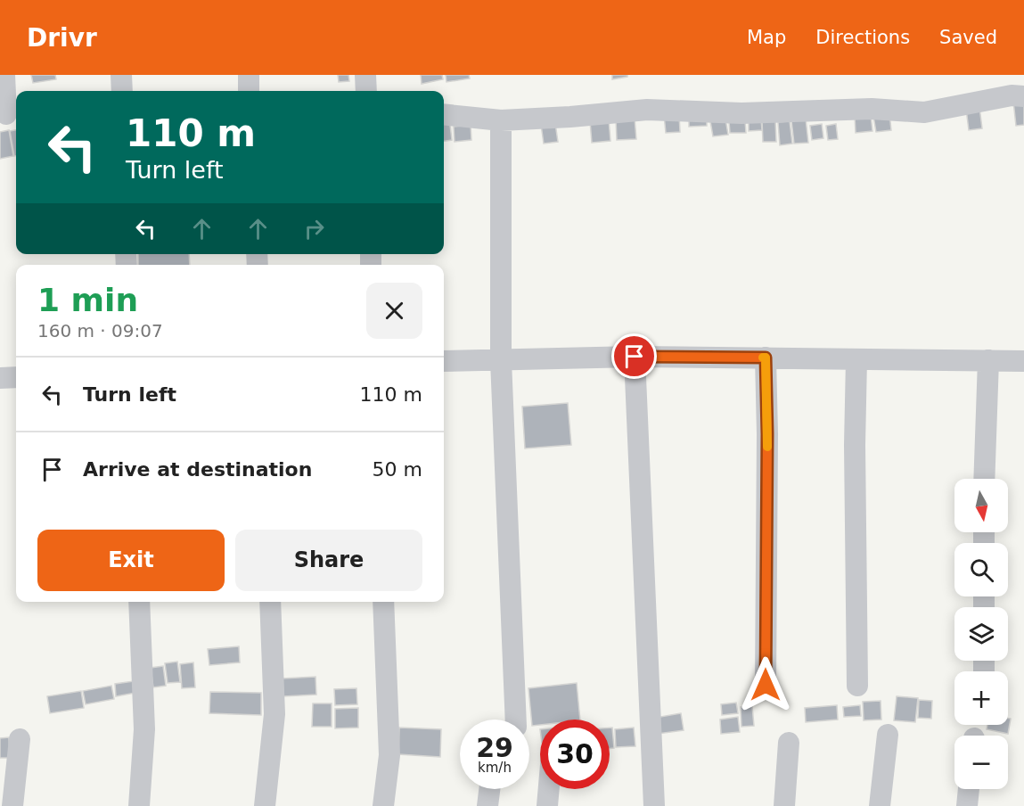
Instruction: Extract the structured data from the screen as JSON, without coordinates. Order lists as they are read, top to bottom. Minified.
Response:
{"north":"bottom","page":{"header":"Drivr","nav":["Map","Directions","Saved"],"turn":["110 m","Turn left"],"heading":["1 min","160 m · 09:07"],"list":[{"name":"Turn left","value":"110 m"},{"name":"Arrive at destination","value":"50 m"}],"map_buttons":["+","−"],"buttons":["Exit","Share"],"speed":"29 km/h","limit":"30"}}
